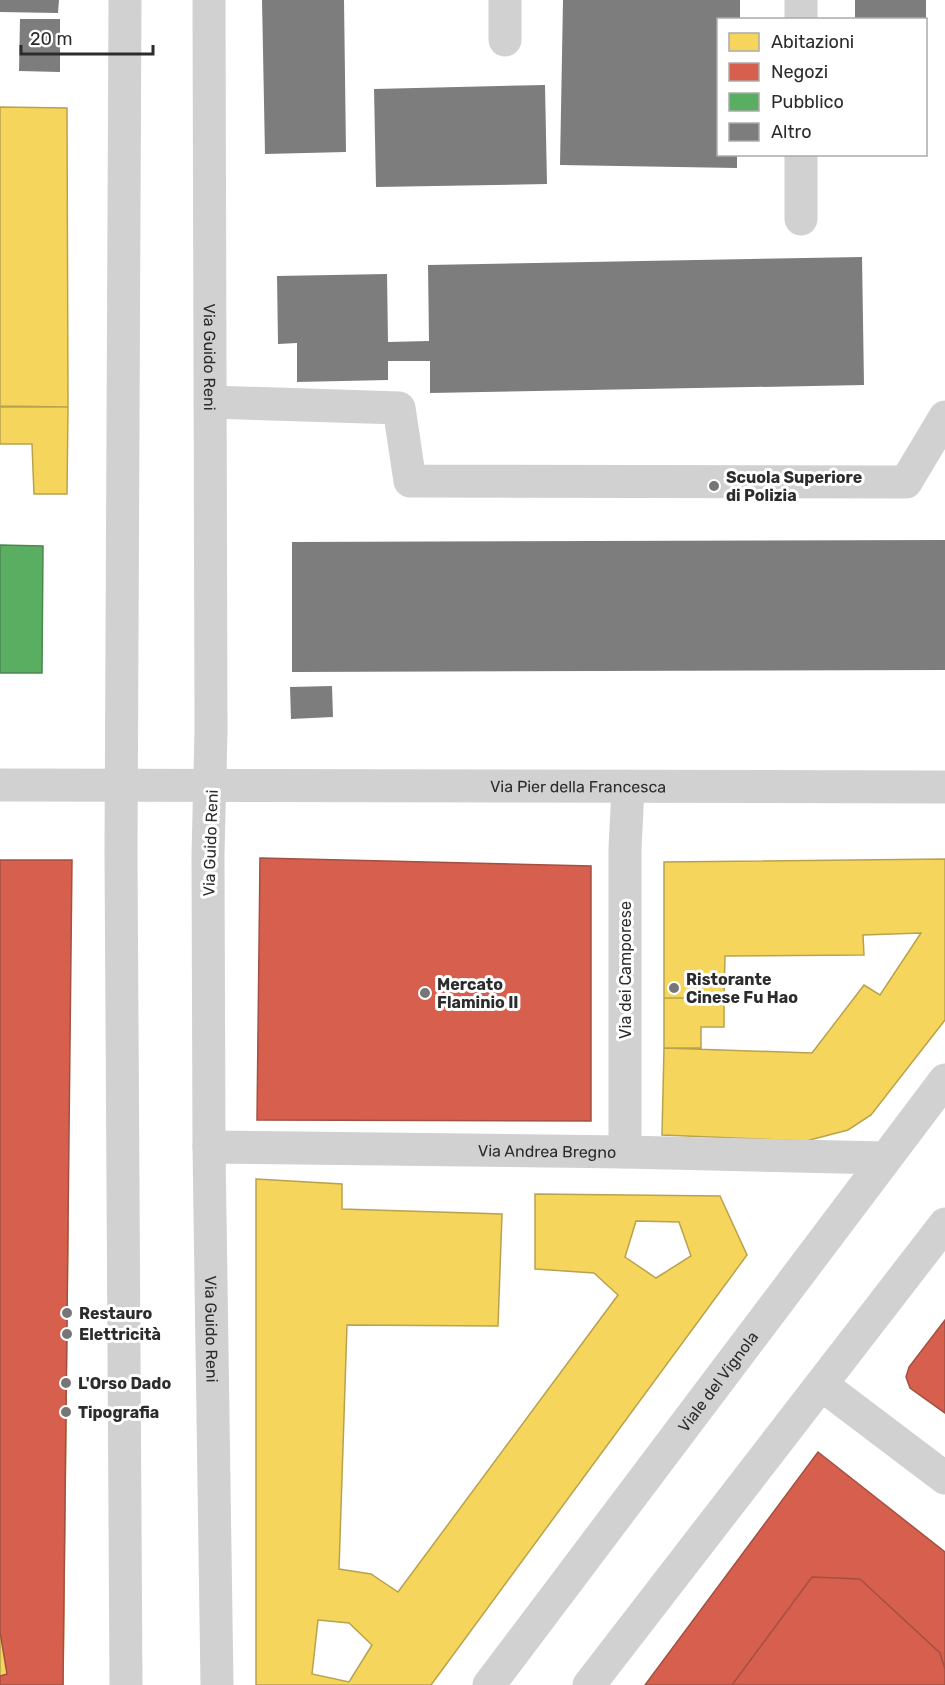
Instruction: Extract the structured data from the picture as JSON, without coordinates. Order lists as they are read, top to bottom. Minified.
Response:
{"streets":{"street":["Via Guido Reni","Via Pier della Francesca","Via dei Camporese","Via Andrea Bregno","Viale del Vignola"]},"crossings":[["Via Guido Reni","Via Pier della Francesca"],["Via Guido Reni","Via Andrea Bregno"],["Via Pier della Francesca","Via dei Camporese"],["Via dei Camporese","Via Andrea Bregno"],["Via Andrea Bregno","Viale del Vignola"]],"places":["Scuola Superiore di Polizia","Ristorante Cinese Fu Hao","Mercato Flaminio II","Restauro","Elettricità","L'Orso Dado","Tipografia"],"legend":["Abitazioni","Negozi","Pubblico","Altro"],"scale_bar":"20 m"}
